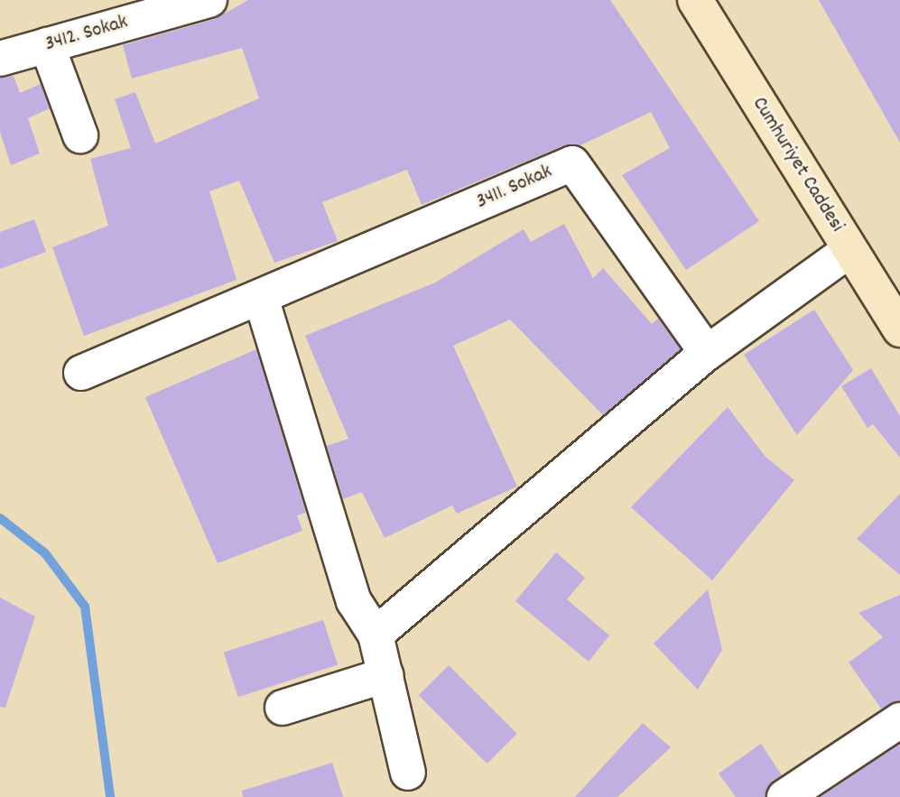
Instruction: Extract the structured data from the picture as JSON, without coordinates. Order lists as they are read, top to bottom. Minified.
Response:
{"streets":{"main road":["Cumhuriyet Caddesi"],"street":["3412. Sokak","3411. Sokak"]}}
